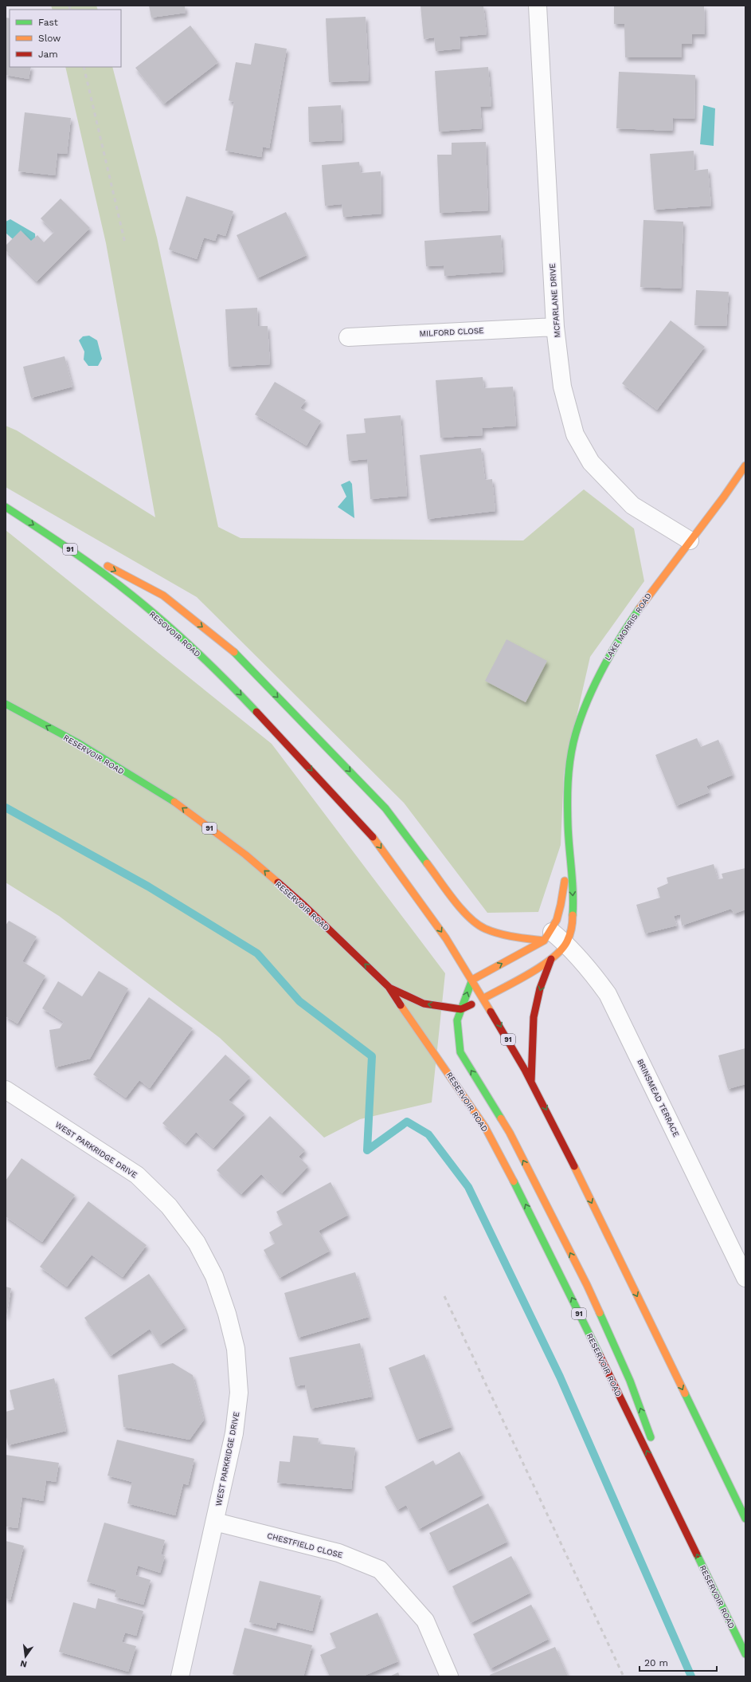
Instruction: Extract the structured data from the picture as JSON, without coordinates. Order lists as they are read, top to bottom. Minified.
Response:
{"streets":{"main road":["91","LAKE MORRIS ROAD","RESOVOIR ROAD","RESERVOIR ROAD"],"street":["MCFARLANE DRIVE","MILFORD CLOSE","BRINSMEAD TERRACE","WEST PARKRIDGE DRIVE","CHESTFIELD CLOSE"]},"crossings":[["MCFARLANE DRIVE","MILFORD CLOSE"],["MCFARLANE DRIVE","LAKE MORRIS ROAD"],["91","RESOVOIR ROAD"],["LAKE MORRIS ROAD","BRINSMEAD TERRACE"],["WEST PARKRIDGE DRIVE","CHESTFIELD CLOSE"]],"legend":["Fast","Slow","Jam"],"scale_bar":"20 m","north":"bottom"}
